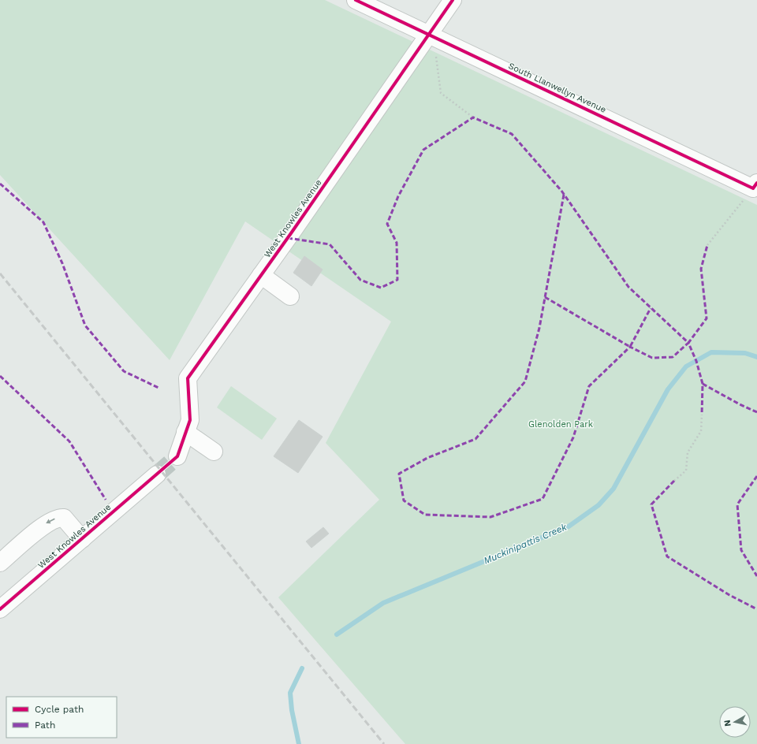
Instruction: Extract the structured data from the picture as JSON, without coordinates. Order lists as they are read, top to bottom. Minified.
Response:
{"streets":{"street":["South Llanwellyn Avenue","West Knowles Avenue"]},"crossings":[["South Llanwellyn Avenue","West Knowles Avenue"]],"water":["Muckinipattis Creek"],"parks":["Glenolden Park"],"legend":["Cycle path","Path"],"north":"left"}
